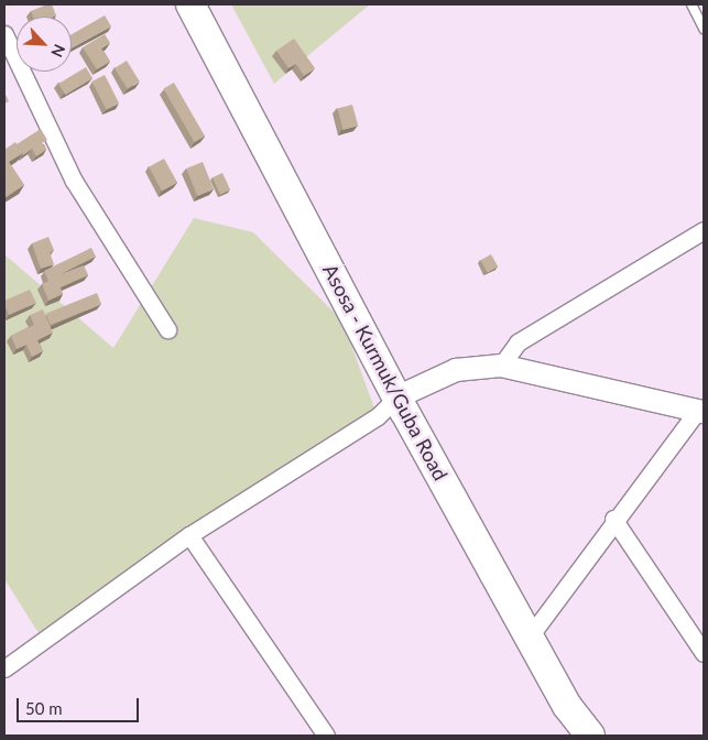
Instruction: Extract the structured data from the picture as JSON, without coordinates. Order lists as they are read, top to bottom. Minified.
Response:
{"streets":{"highway":["Asosa - Kurmuk/Guba Road"]},"scale_bar":"50 m","north":"bottom right"}
